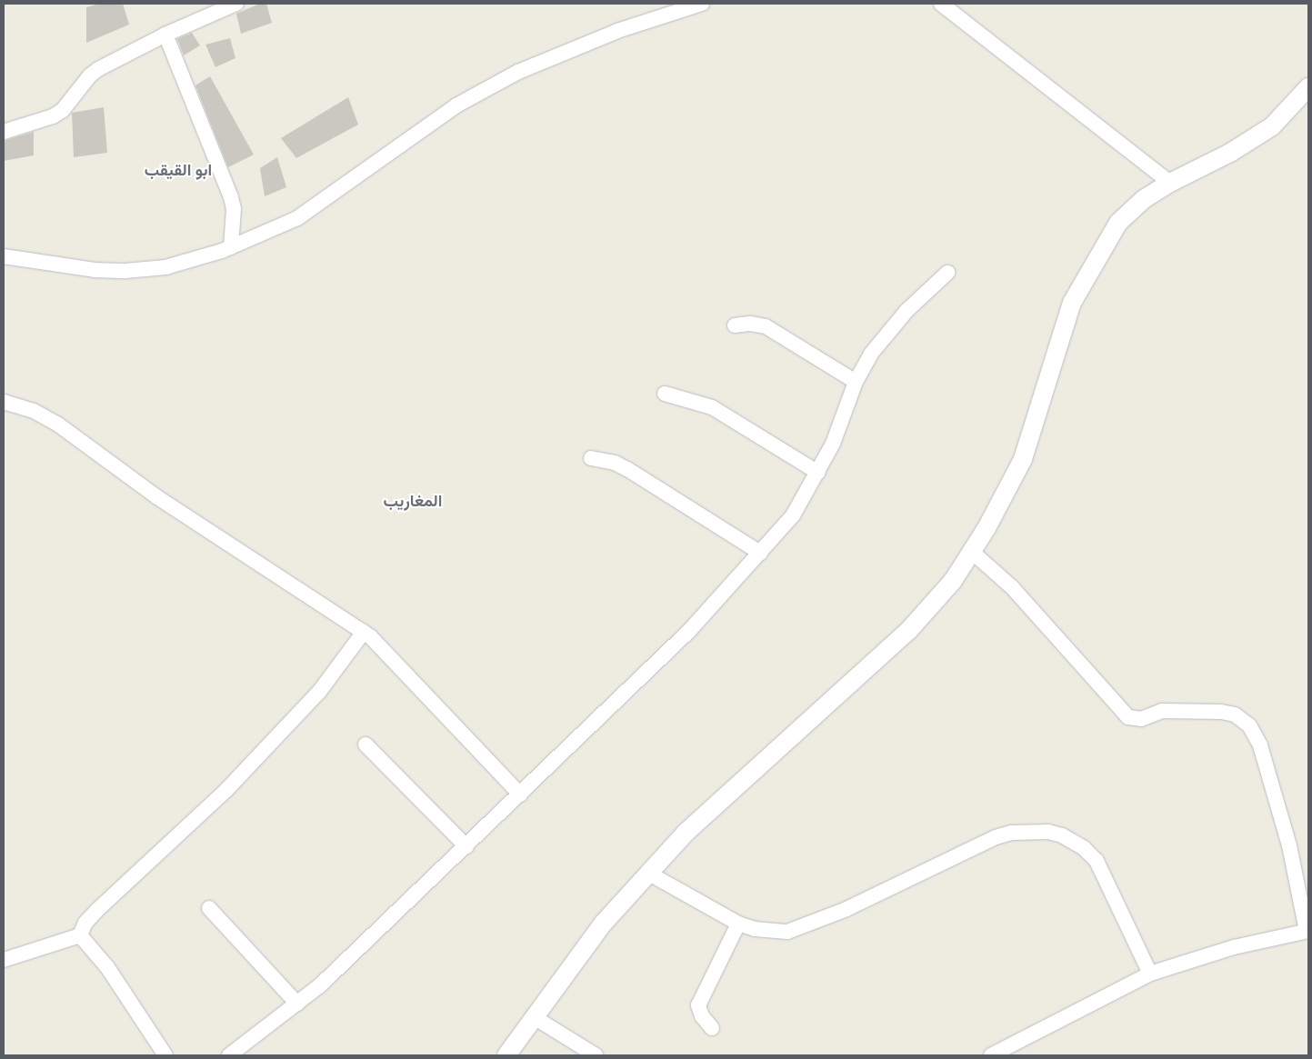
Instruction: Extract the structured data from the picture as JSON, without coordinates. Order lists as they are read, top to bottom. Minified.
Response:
{"districts":["ابو القيقب","المغاريب"]}
